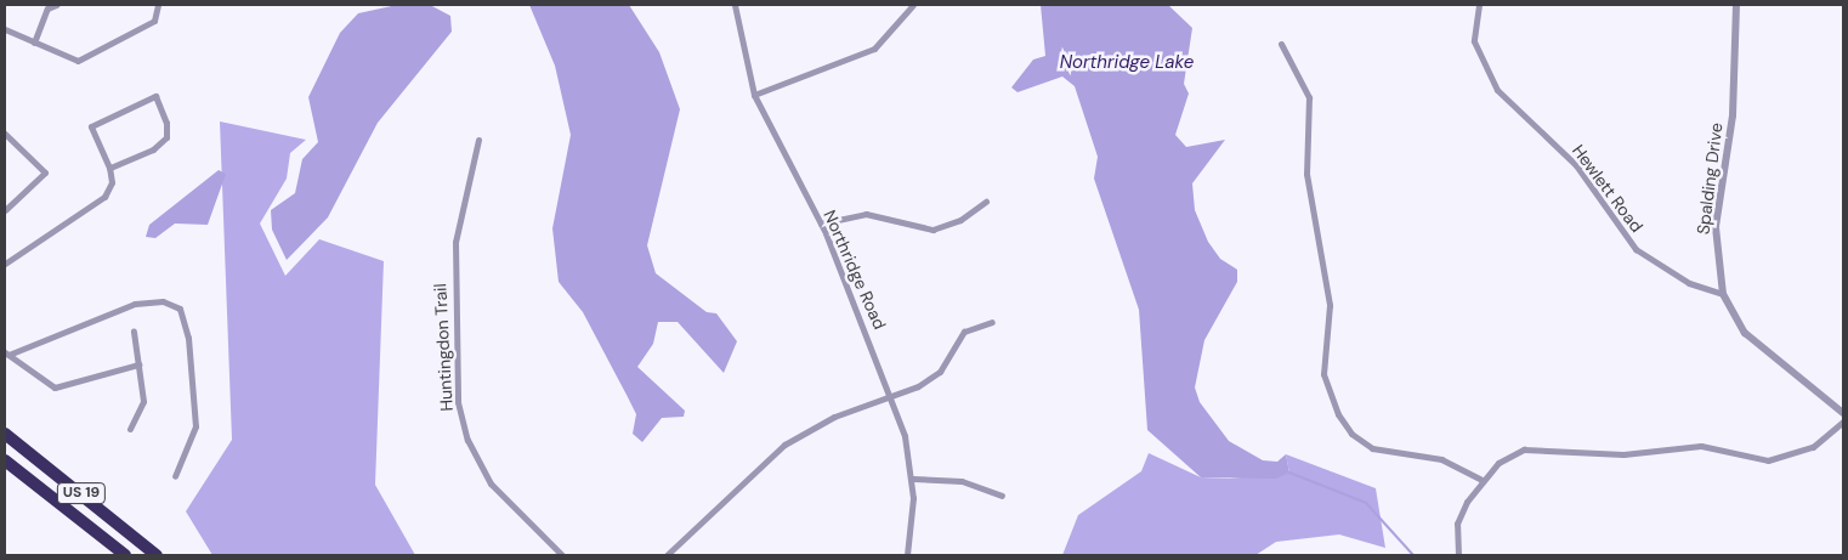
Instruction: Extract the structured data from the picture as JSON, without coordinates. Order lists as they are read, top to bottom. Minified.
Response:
{"streets":{"highway":["US 19"],"street":["Spalding Drive","Hewlett Road","Northridge Road","Huntingdon Trail"]},"crossings":[["Spalding Drive","Hewlett Road"]],"water":["Northridge Lake"]}
